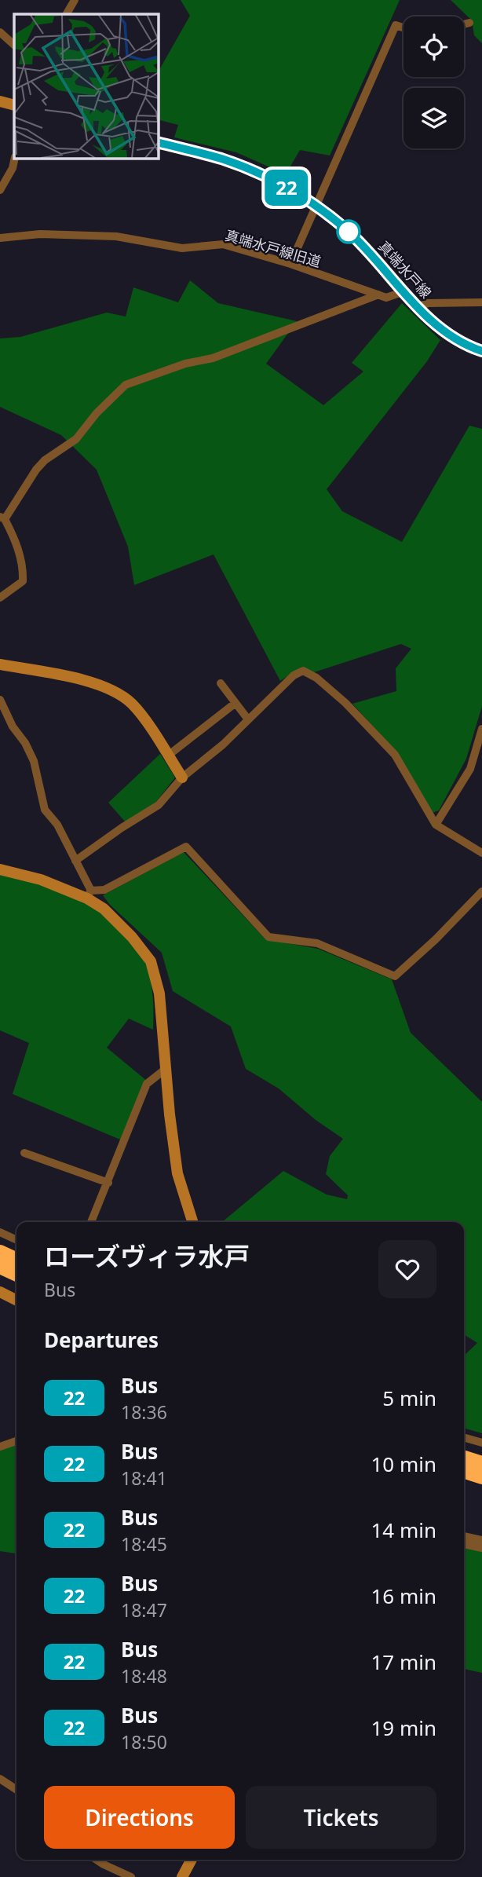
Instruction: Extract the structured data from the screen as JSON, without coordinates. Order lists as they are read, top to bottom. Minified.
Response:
{"streets":{"street":["真端水戸線旧道","真端水戸線"]},"crossings":[["真端水戸線旧道","真端水戸線"]],"lines":["bus line 22"],"page":{"on_map":"22","heading":[["ローズヴィラ水戸","Bus"],"Departures"],"list":[{"mark":"22","name":"Bus","note":"18:36","value":"5 min"},{"mark":"22","name":"Bus","note":"18:41","value":"10 min"},{"mark":"22","name":"Bus","note":"18:45","value":"14 min"},{"mark":"22","name":"Bus","note":"18:47","value":"16 min"},{"mark":"22","name":"Bus","note":"18:48","value":"17 min"},{"mark":"22","name":"Bus","note":"18:50","value":"19 min"}],"buttons":["Directions","Tickets"]}}
